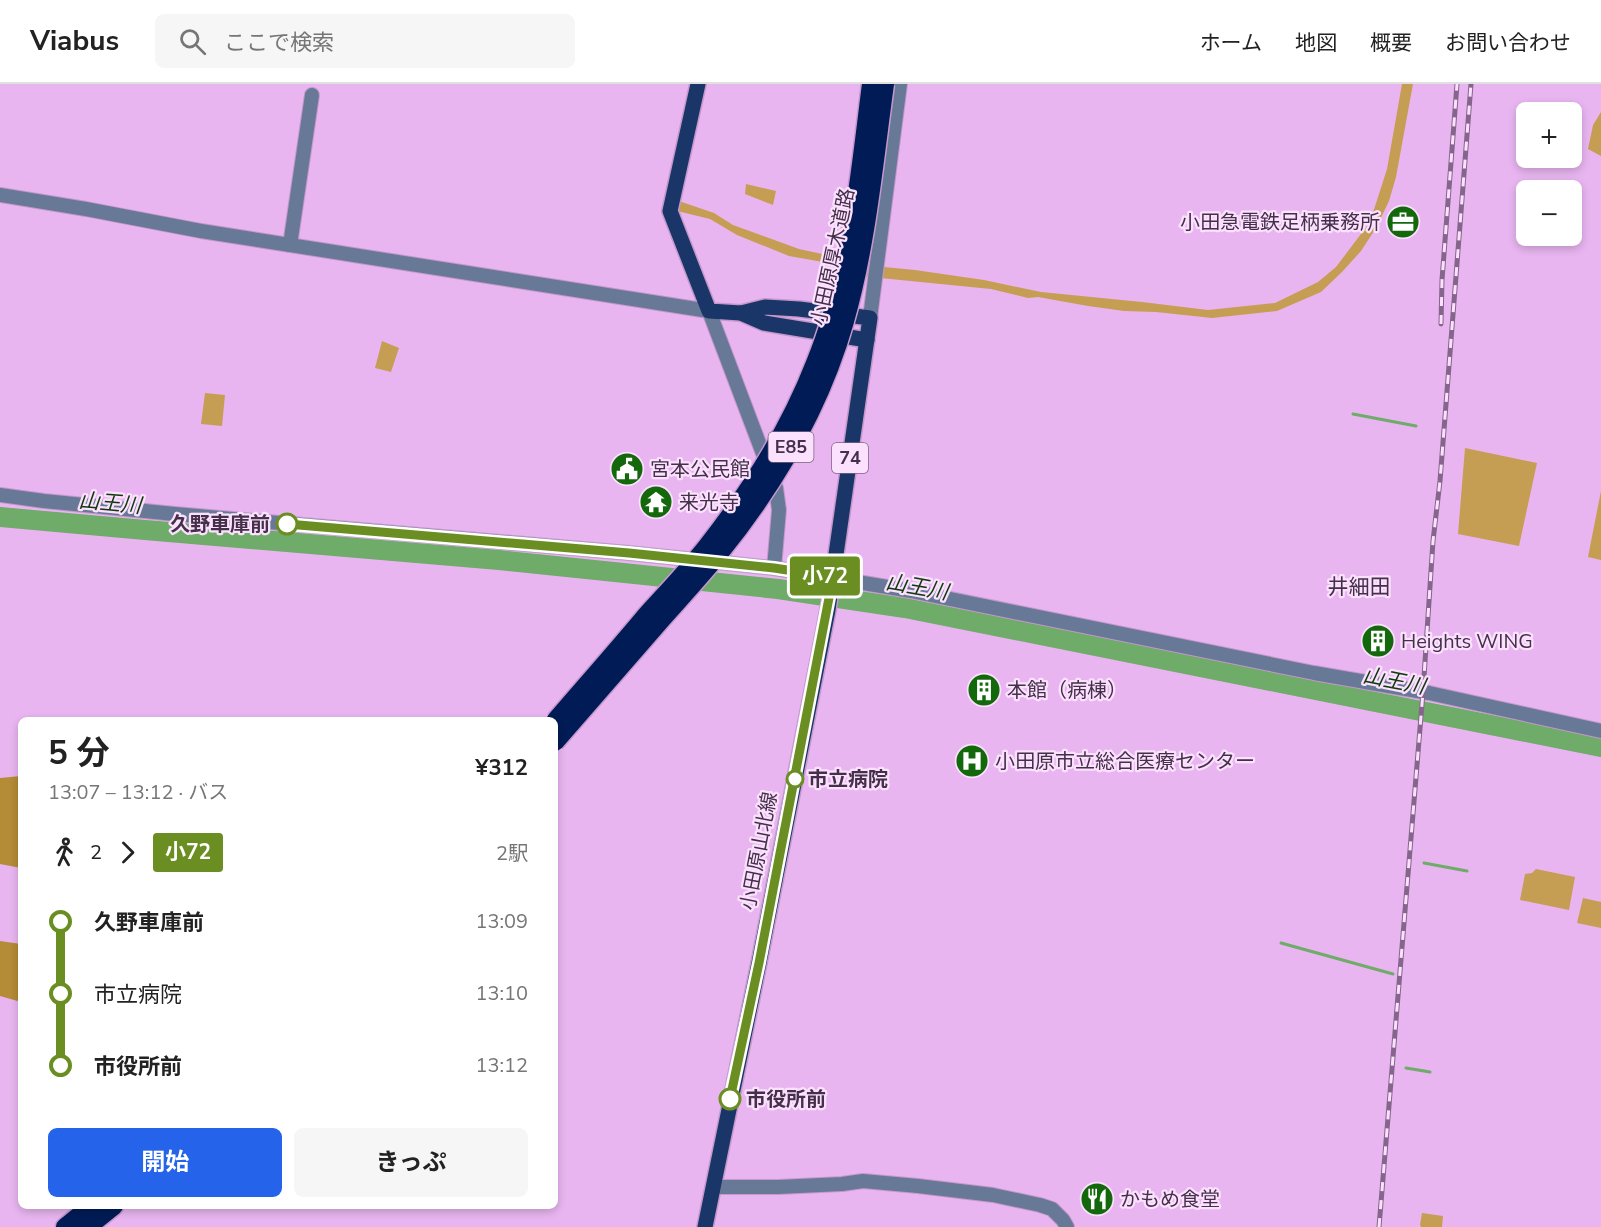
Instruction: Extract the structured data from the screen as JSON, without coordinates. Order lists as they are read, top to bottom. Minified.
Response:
{"streets":{"highway":["小田原厚木道路","E85"],"main road":["74","小田原山北線"]},"districts":["井細田"],"water":["山王川"],"places":{"office":["小田急電鉄足柄乗務所"],"public building":["宮本公民館"],"temple":["来光寺"],"other":["久野車庫前","市立病院","市役所前"],"building":["Heights WING","本館（病棟）"],"hospital":["小田原市立総合医療センター"],"restaurant":["かもめ食堂"]},"lines":["bus line 小72"],"page":{"header":"Viabus","search":"ここで検索","nav":["ホーム","地図","概要","お問い合わせ"],"on_map":"小72","map_buttons":["+","−"],"heading":["5 分","13:07 – 13:12 · バス","¥312"],"legs":["2","小72","2駅"],"list":[{"name":"久野車庫前","value":"13:09"},{"name":"市立病院","value":"13:10"},{"name":"市役所前","value":"13:12"}],"buttons":["開始","きっぷ"]}}
